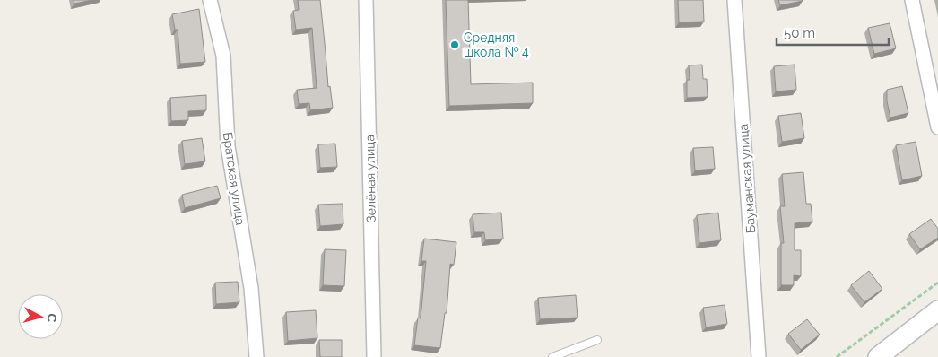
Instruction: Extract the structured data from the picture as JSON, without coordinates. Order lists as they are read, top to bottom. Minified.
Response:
{"streets":{"street":["Братская улица","Зелёная улица","Бауманская улица"]},"places":["Средняя школа № 4"],"scale_bar":"50 m","north":"right"}
